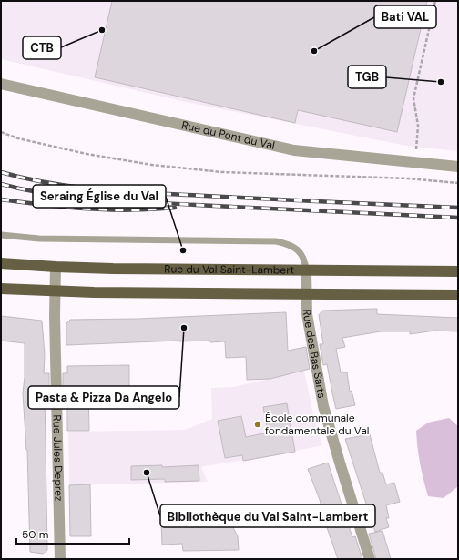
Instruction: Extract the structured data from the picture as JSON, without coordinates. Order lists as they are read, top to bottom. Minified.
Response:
{"streets":{"main road":["Rue du Val Saint-Lambert"],"street":["Rue du Pont du Val","Rue des Bas Sarts","Rue Jules Deprez"]},"crossings":[["Rue du Val Saint-Lambert","Rue des Bas Sarts"],["Rue du Val Saint-Lambert","Rue Jules Deprez"]],"places":["CTB","Bati VAL","TGB","Seraing Église du Val","Pasta & Pizza Da Angelo","École communale fondamentale du Val","Bibliothèque du Val Saint-Lambert"],"scale_bar":"50 m"}
